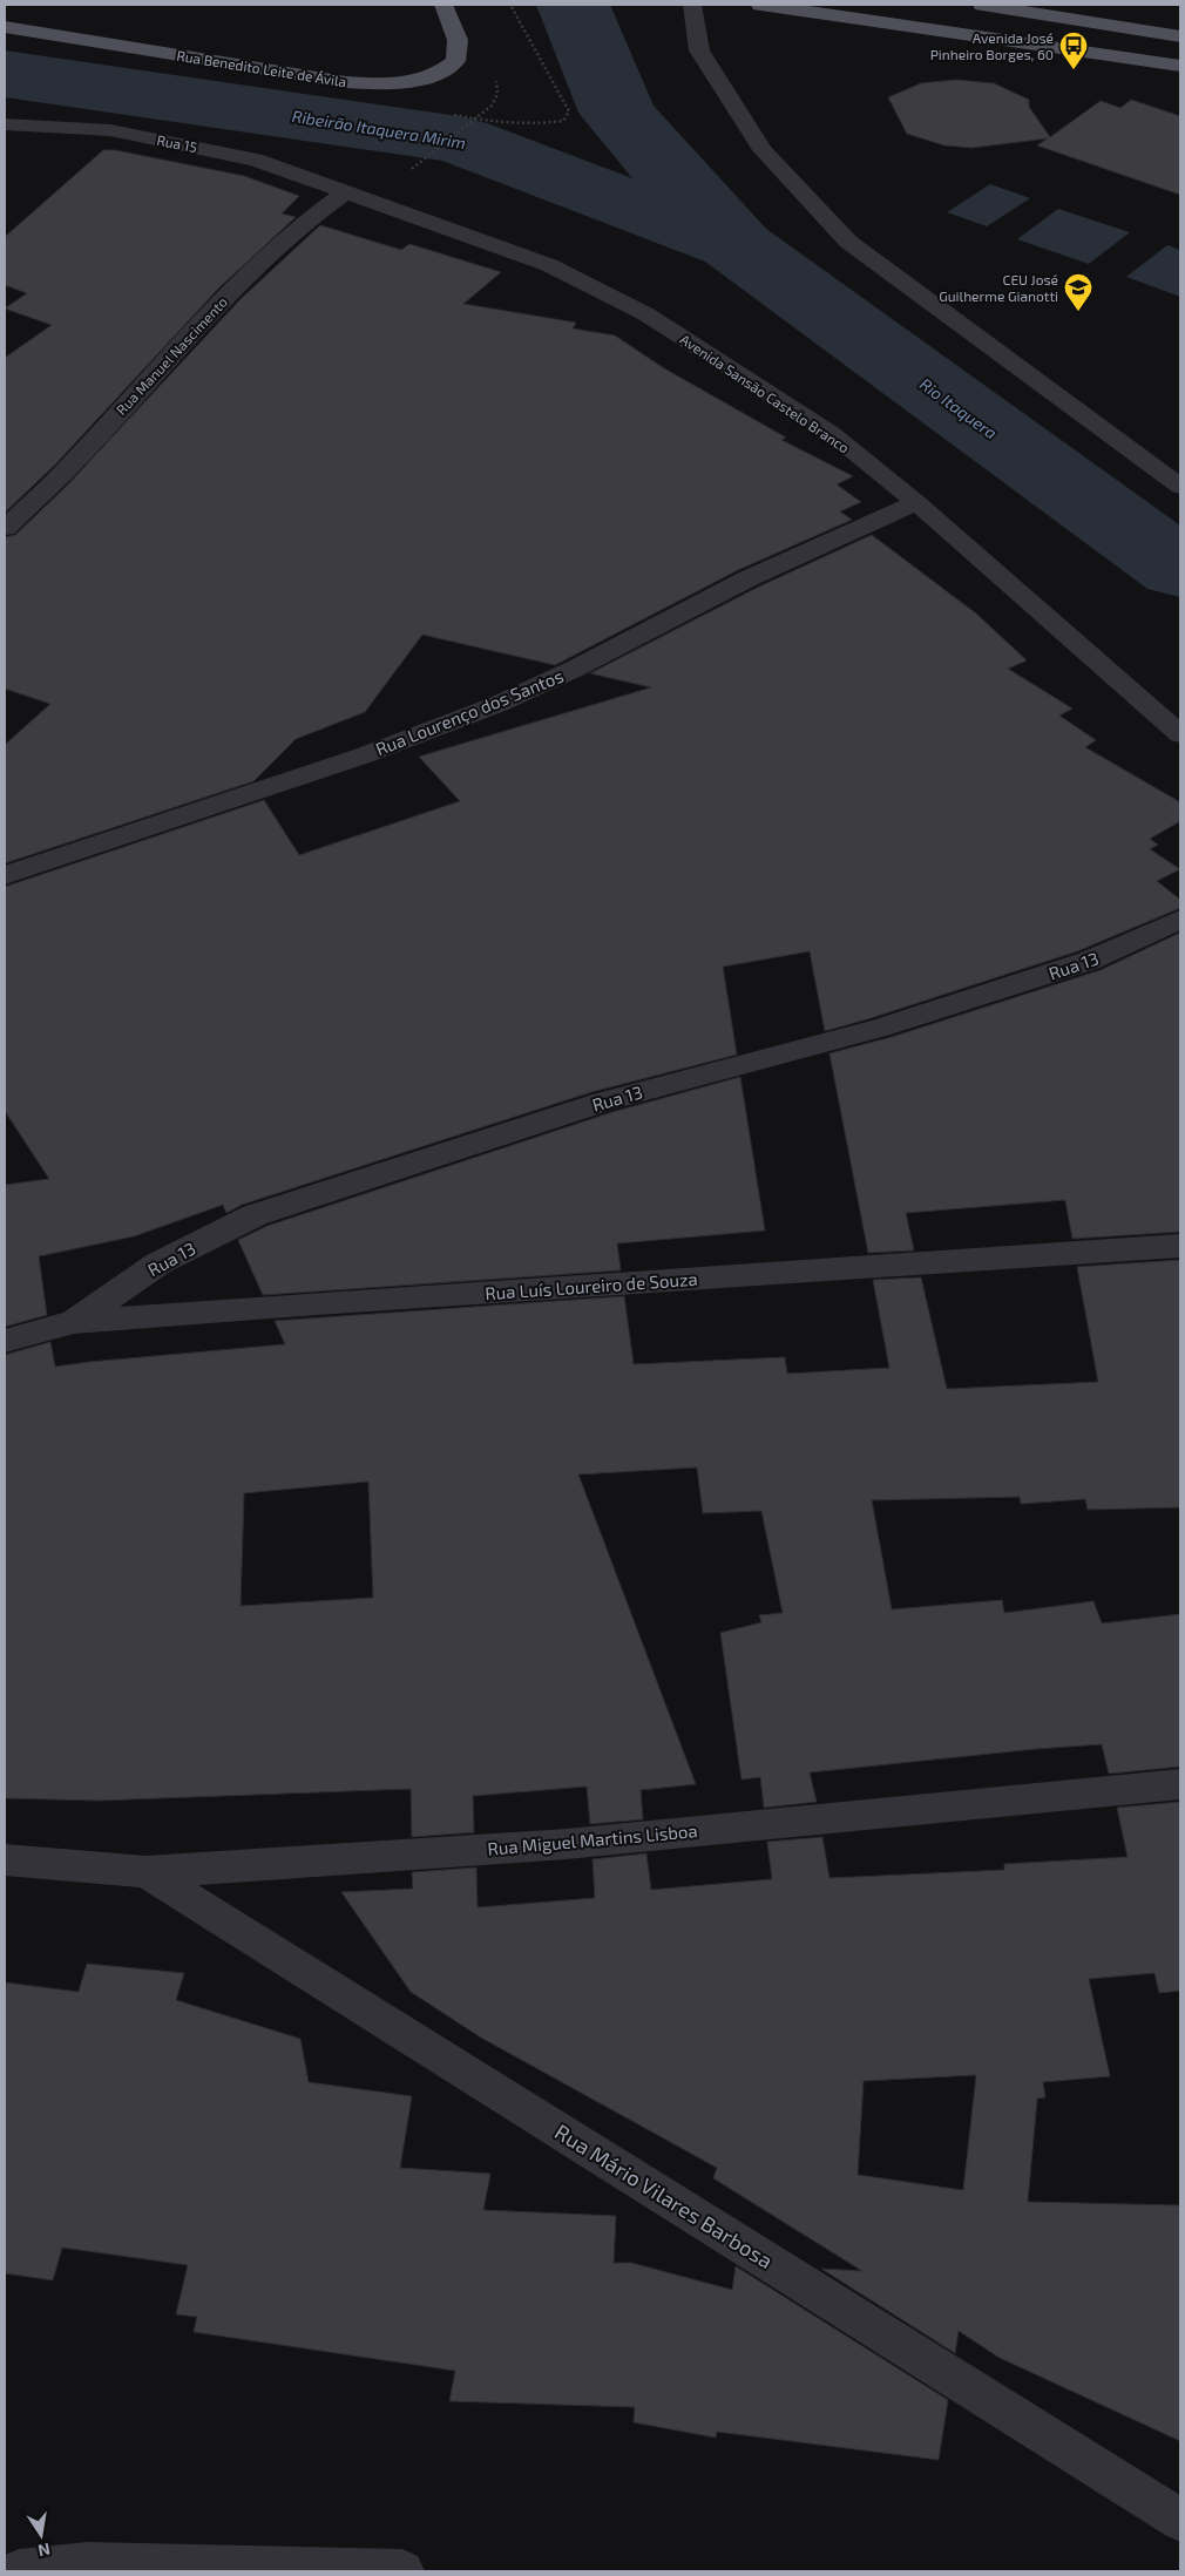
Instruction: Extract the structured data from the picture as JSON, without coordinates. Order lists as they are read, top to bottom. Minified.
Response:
{"streets":{"main road":["Rua Benedito Leite de Ávila"],"street":["Rua 15","Rua Manuel Nascimento","Avenida Sansão Castelo Branco","Rua Lourenço dos Santos","Rua 13","Rua Luís Loureiro de Souza","Rua Miguel Martins Lisboa","Rua Mário Vilares Barbosa"]},"crossings":[["Rua 15","Rua Manuel Nascimento"],["Rua 15","Avenida Sansão Castelo Branco"],["Rua Manuel Nascimento","Avenida Sansão Castelo Branco"],["Avenida Sansão Castelo Branco","Rua Lourenço dos Santos"],["Rua 13","Rua Luís Loureiro de Souza"],["Rua Miguel Martins Lisboa","Rua Mário Vilares Barbosa"]],"water":["Ribeirão Itaquera Mirim","Rio Itaquera"],"places":{"bus stop":["Avenida José Pinheiro Borges, 60"],"school or university":["CEU José Guilherme Gianotti"]},"north":"bottom"}
